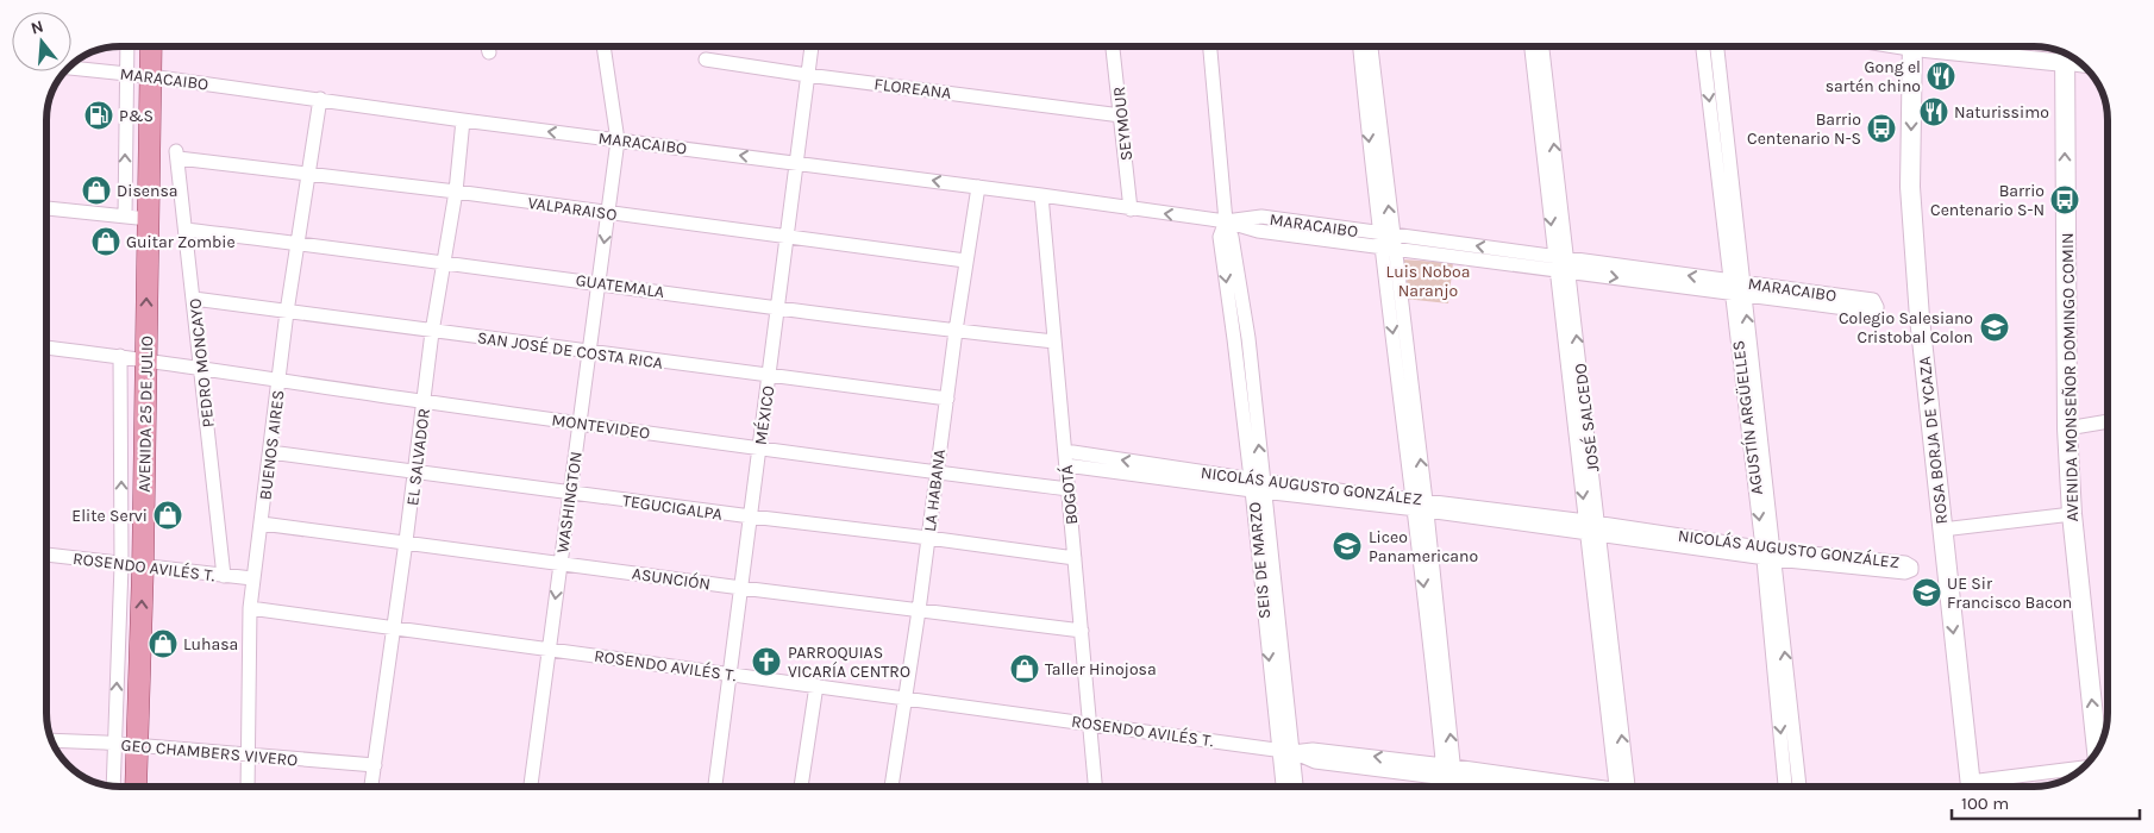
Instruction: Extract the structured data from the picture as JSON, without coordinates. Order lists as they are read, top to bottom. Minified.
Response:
{"streets":{"main road":["AVENIDA MONSEÑOR DOMINGO COMIN","AVENIDA 25 DE JULIO","ROSA BORJA DE YCAZA"],"street":["MARACAIBO","FLOREANA","SEYMOUR","VALPARAISO","GUATEMALA","SAN JOSÉ DE COSTA RICA","PEDRO MONCAYO","MÉXICO","JOSÉ SALCEDO","AGUSTÍN ARGÜELLES","MONTEVIDEO","BUENOS AIRES","EL SALVADOR","NICOLÁS AUGUSTO GONZÁLEZ","LA HABANA","BOGOTÁ","WASHINGTON","TEGUCIGALPA","SEIS DE MARZO","ROSENDO AVILÉS T.","ASUNCIÓN","GEO CHAMBERS VIVERO"]},"crossings":[["MARACAIBO","SEYMOUR"],["MARACAIBO","AVENIDA 25 DE JULIO"],["MARACAIBO","MÉXICO"],["MARACAIBO","JOSÉ SALCEDO"],["MARACAIBO","AGUSTÍN ARGÜELLES"],["MARACAIBO","BUENOS AIRES"],["MARACAIBO","EL SALVADOR"],["MARACAIBO","LA HABANA"],["MARACAIBO","BOGOTÁ"],["MARACAIBO","WASHINGTON"],["MARACAIBO","SEIS DE MARZO"],["FLOREANA","SEYMOUR"],["FLOREANA","MÉXICO"],["VALPARAISO","PEDRO MONCAYO"],["VALPARAISO","MÉXICO"],["VALPARAISO","BUENOS AIRES"],["VALPARAISO","EL SALVADOR"],["VALPARAISO","LA HABANA"],["VALPARAISO","WASHINGTON"],["GUATEMALA","PEDRO MONCAYO"],["GUATEMALA","MÉXICO"],["GUATEMALA","BUENOS AIRES"],["GUATEMALA","EL SALVADOR"],["GUATEMALA","LA HABANA"],["GUATEMALA","BOGOTÁ"],["GUATEMALA","WASHINGTON"],["SAN JOSÉ DE COSTA RICA","PEDRO MONCAYO"],["SAN JOSÉ DE COSTA RICA","MÉXICO"],["SAN JOSÉ DE COSTA RICA","BUENOS AIRES"],["SAN JOSÉ DE COSTA RICA","EL SALVADOR"],["SAN JOSÉ DE COSTA RICA","LA HABANA"],["SAN JOSÉ DE COSTA RICA","WASHINGTON"],["PEDRO MONCAYO","MONTEVIDEO"],["PEDRO MONCAYO","ROSENDO AVILÉS T."],["AVENIDA 25 DE JULIO","MONTEVIDEO"],["AVENIDA 25 DE JULIO","ROSENDO AVILÉS T."],["AVENIDA 25 DE JULIO","GEO CHAMBERS VIVERO"],["MÉXICO","MONTEVIDEO"],["MÉXICO","TEGUCIGALPA"],["MÉXICO","ROSENDO AVILÉS T."],["MÉXICO","ASUNCIÓN"],["JOSÉ SALCEDO","NICOLÁS AUGUSTO GONZÁLEZ"],["AGUSTÍN ARGÜELLES","NICOLÁS AUGUSTO GONZÁLEZ"],["MONTEVIDEO","BUENOS AIRES"],["MONTEVIDEO","EL SALVADOR"],["MONTEVIDEO","LA HABANA"],["MONTEVIDEO","BOGOTÁ"],["MONTEVIDEO","WASHINGTON"],["BUENOS AIRES","TEGUCIGALPA"],["BUENOS AIRES","ROSENDO AVILÉS T."],["BUENOS AIRES","ASUNCIÓN"],["BUENOS AIRES","GEO CHAMBERS VIVERO"],["EL SALVADOR","TEGUCIGALPA"],["EL SALVADOR","ROSENDO AVILÉS T."],["EL SALVADOR","ASUNCIÓN"],["EL SALVADOR","GEO CHAMBERS VIVERO"],["NICOLÁS AUGUSTO GONZÁLEZ","BOGOTÁ"],["NICOLÁS AUGUSTO GONZÁLEZ","SEIS DE MARZO"],["LA HABANA","TEGUCIGALPA"],["LA HABANA","ROSENDO AVILÉS T."],["LA HABANA","ASUNCIÓN"],["BOGOTÁ","TEGUCIGALPA"],["BOGOTÁ","ROSENDO AVILÉS T."],["BOGOTÁ","ASUNCIÓN"],["WASHINGTON","TEGUCIGALPA"],["WASHINGTON","ROSENDO AVILÉS T."],["WASHINGTON","ASUNCIÓN"],["SEIS DE MARZO","ROSENDO AVILÉS T."]],"one_way":["AVENIDA MONSEÑOR DOMINGO COMIN","AVENIDA 25 DE JULIO","ROSA BORJA DE YCAZA"],"parks":["Luis Noboa Naranjo"],"places":{"restaurant":["Gong el sartén chino","Naturissimo"],"fuel station":["P&S"],"bus stop":["Barrio Centenario N-S","Barrio Centenario S-N"],"shop":["Disensa","Guitar Zombie","Elite Servi","Luhasa","Taller Hinojosa"],"school or university":["Colegio Salesiano Cristobal Colon","Liceo Panamericano","UE Sir Francisco Bacon"],"church":["PARROQUIAS VICARÍA CENTRO"]},"scale_bar":"100 m","north":"top"}
